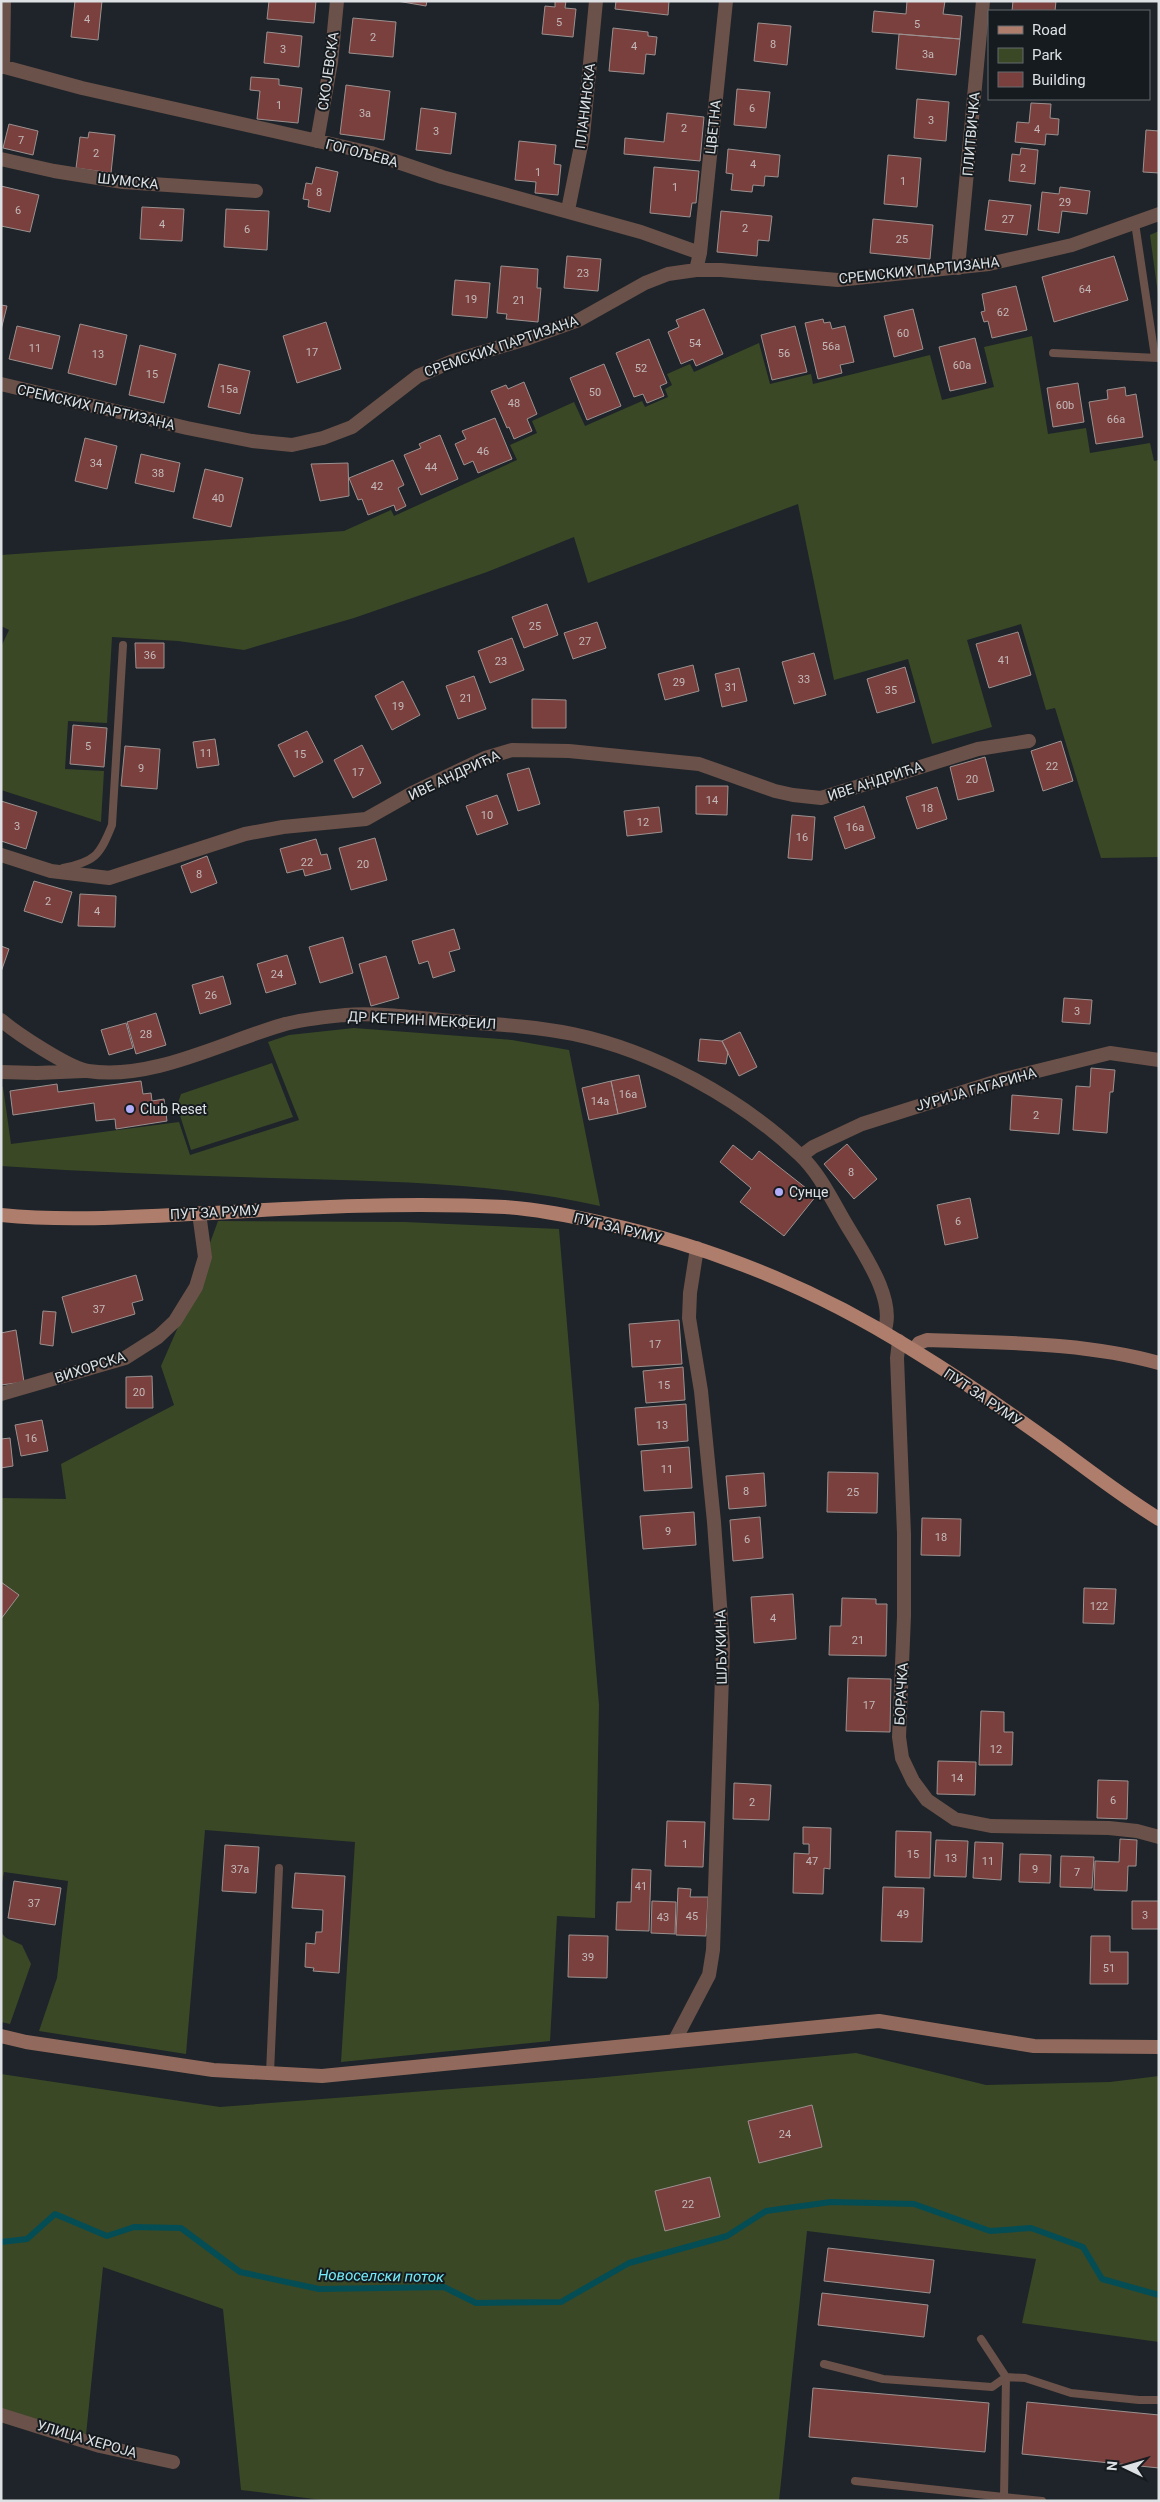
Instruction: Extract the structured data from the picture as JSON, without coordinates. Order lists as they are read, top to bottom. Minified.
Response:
{"streets":{"main road":["ПУТ ЗА РУМУ"],"street":["СКОЈЕВСКА","ПЛАНИНСКА","ЦВЕТНА","ПЛИТВИЧКА","ГОГОЉЕВА","ШУМСКА","СРЕМСКИХ ПАРТИЗАНА","ИВЕ АНДРИЋА","ДР КЕТРИН МЕКФЕИЛ","ЈУРИЈА ГАГАРИНА","ВИХОРСКА","ШЉУКИНА","БОРАЧКА","УЛИЦА ХЕРОЈА"]},"crossings":[["СКОЈЕВСКА","ГОГОЉЕВА"],["ПЛАНИНСКА","ГОГОЉЕВА"],["ЦВЕТНА","ГОГОЉЕВА"],["ПЛИТВИЧКА","СРЕМСКИХ ПАРТИЗАНА"],["ДР КЕТРИН МЕКФЕИЛ","ЈУРИЈА ГАГАРИНА"],["ДР КЕТРИН МЕКФЕИЛ","ПУТ ЗА РУМУ"],["ПУТ ЗА РУМУ","ВИХОРСКА"],["ПУТ ЗА РУМУ","ШЉУКИНА"],["ПУТ ЗА РУМУ","БОРАЧКА"]],"water":["Новоселски поток"],"places":["Club Reset","Сунце"],"house_numbers":["4","5","5","2","8","4","3","3a","1","6","3a","3","2","4","3","7","2","4","2","1","1","1","8","29","6","27","4","2","6","25","23","64","19","21","62","60","54","56a","11","17","56","13","60a","52","15","15a","50","48","60b","66a","46","34","44","38","42","40","25","27","36","41","23","33","29","31","35","21","19","5","11","15","22","9","17","20","14","18","10","12","3","16a","16","22","20","8","2","4","24","26","3","28","16a","14a","2","8","6","37","17","15","20","13","16","11","8","25","9","18","6","122","4","21","17","12","14","6","2","1","15","13","47","11","37a","9","7","41","37","49","3","45","43","39","51","24","22"],"legend":["Road","Park","Building"],"north":"left"}
